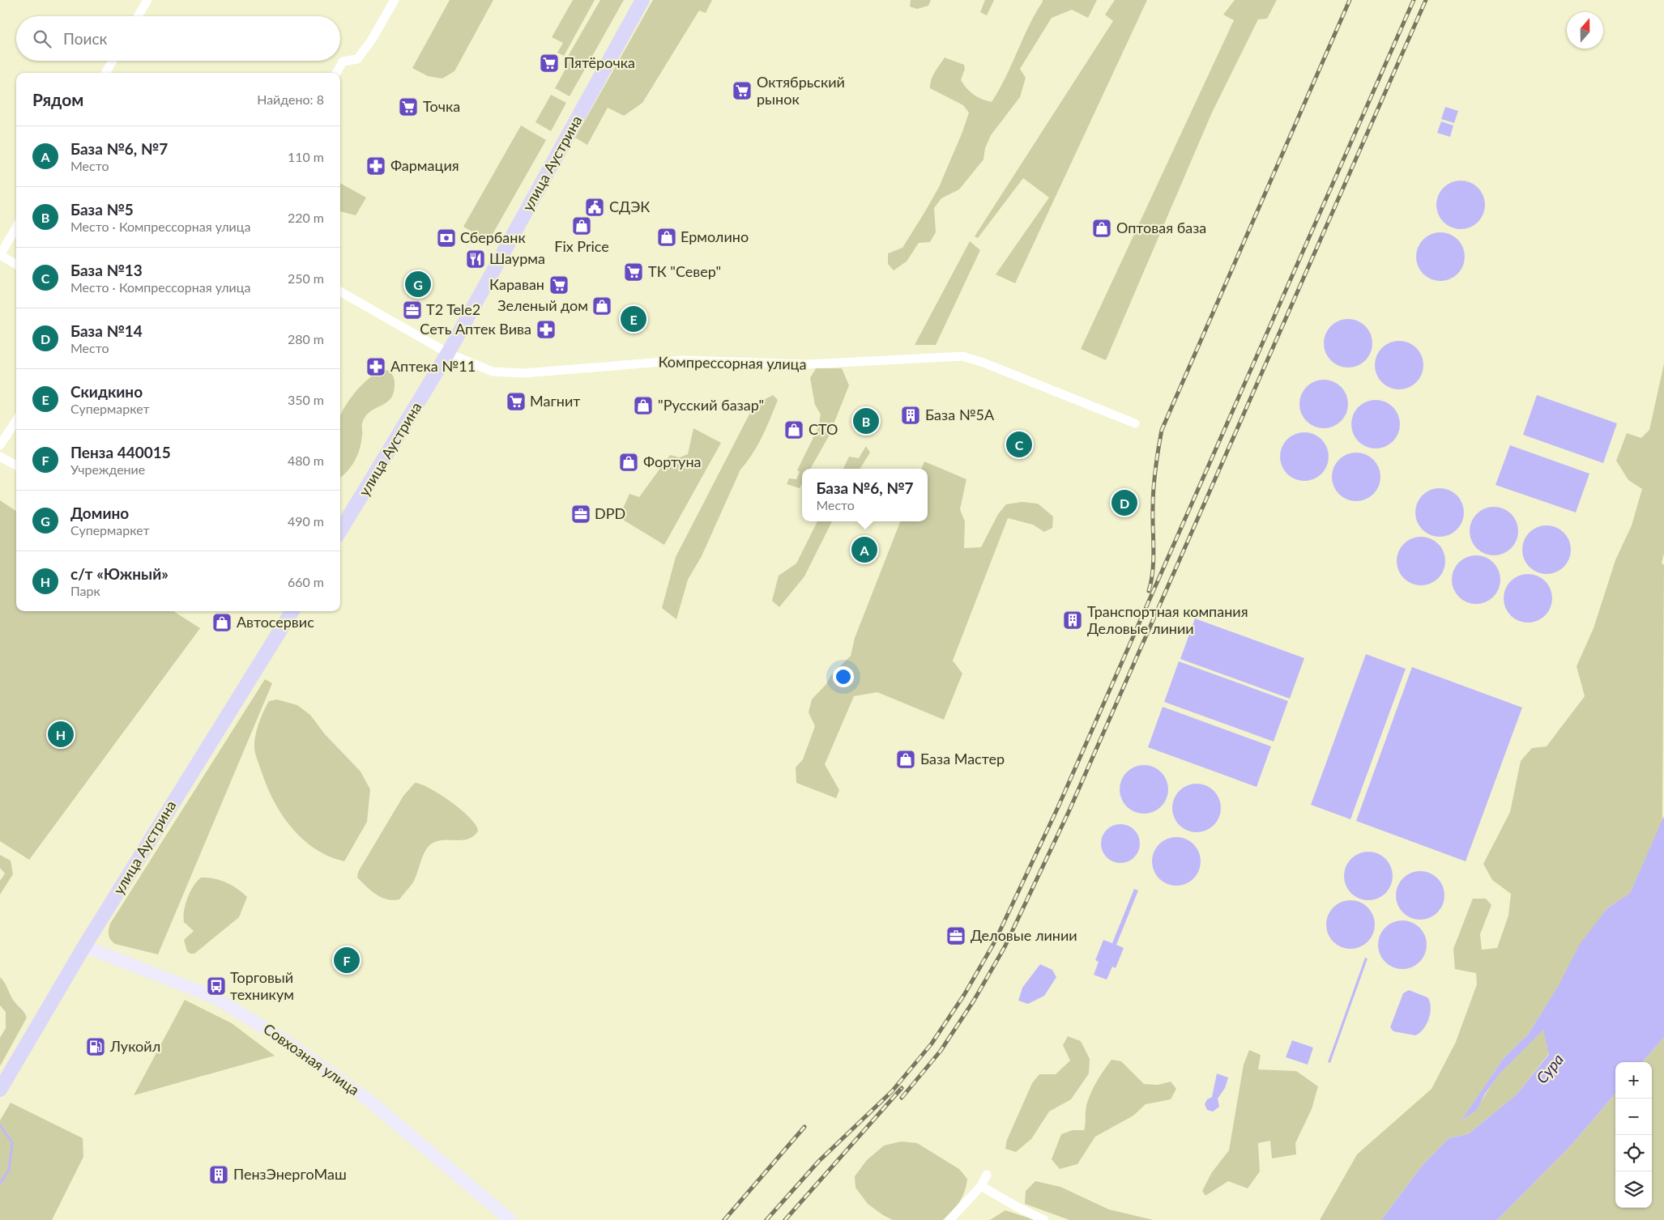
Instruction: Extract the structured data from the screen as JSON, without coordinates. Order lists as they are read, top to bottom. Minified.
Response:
{"streets":{"main road":["улица Аустрина","Совхозная улица"],"street":["Компрессорная улица"]},"crossings":[["улица Аустрина","Компрессорная улица"],["улица Аустрина","Совхозная улица"]],"water":["Сура"],"places":{"supermarket":["Пятёрочка","Октябрьский рынок","Точка","ТК \"Север\"","Караван","Магнит"],"pharmacy":["Фармация","Сеть Аптек Вива","Аптека №11"],"public building":["СДЭК"],"shop":["Fix Price","Оптовая база","Ермолино","Зеленый дом","\"Русский базар\"","СТО","Фортуна","Автосервис","База Мастер"],"bank":["Сбербанк"],"restaurant":["Шаурма"],"office":["T2 Tele2","DPD","Деловые линии"],"building":["База №5А","Транспортная компания Деловые линии","ПензЭнергоМаш"],"bus stop":["Торговый техникум"],"fuel station":["Лукойл"]},"north":"top","page":{"search":"Поиск","heading":["Рядом","Найдено: 8"],"list":[{"mark":"A","name":"База №6, №7","note":"Место","value":"110 m"},{"mark":"B","name":"База №5","note":"Место · Компрессорная улица","value":"220 m"},{"mark":"C","name":"База №13","note":"Место · Компрессорная улица","value":"250 m"},{"mark":"D","name":"База №14","note":"Место","value":"280 m"},{"mark":"E","name":"Скидкино","note":"Супермаркет","value":"350 m"},{"mark":"F","name":"Пенза 440015","note":"Учреждение","value":"480 m"},{"mark":"G","name":"Домино","note":"Супермаркет","value":"490 m"},{"mark":"H","name":"с/т «Южный»","note":"Парк","value":"660 m"}],"pins":["G","E","B","C","D","A","H","F"],"popup":["База №6, №7","Место"],"map_buttons":["+","−"]}}
